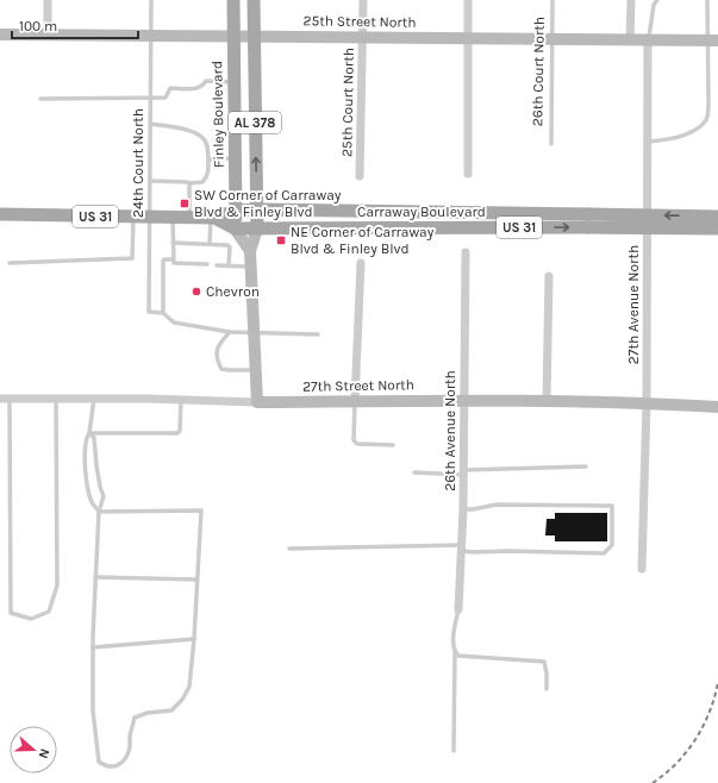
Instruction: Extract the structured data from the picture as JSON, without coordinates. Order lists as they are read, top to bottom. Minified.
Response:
{"streets":{"main road":["Finley Boulevard","AL 378","Carraway Boulevard","US 31"],"street":["25th Street North","25th Court North","27th Avenue North","27th Street North","26th Avenue North"],"lane":["26th Court North","24th Court North"]},"crossings":[["25th Street North","26th Court North"],["25th Street North","25th Court North"],["25th Street North","Finley Boulevard"],["25th Street North","AL 378"],["25th Street North","24th Court North"],["25th Street North","27th Avenue North"],["Finley Boulevard","Carraway Boulevard"],["AL 378","Carraway Boulevard"],["24th Court North","Carraway Boulevard"],["27th Avenue North","27th Street North"],["27th Street North","26th Avenue North"]],"places":{"transit":["SW Corner of Carraway Blvd & Finley Blvd","NE Corner of Carraway Blvd & Finley Blvd"],"other":["Chevron"]},"scale_bar":"100 m","north":"right"}
